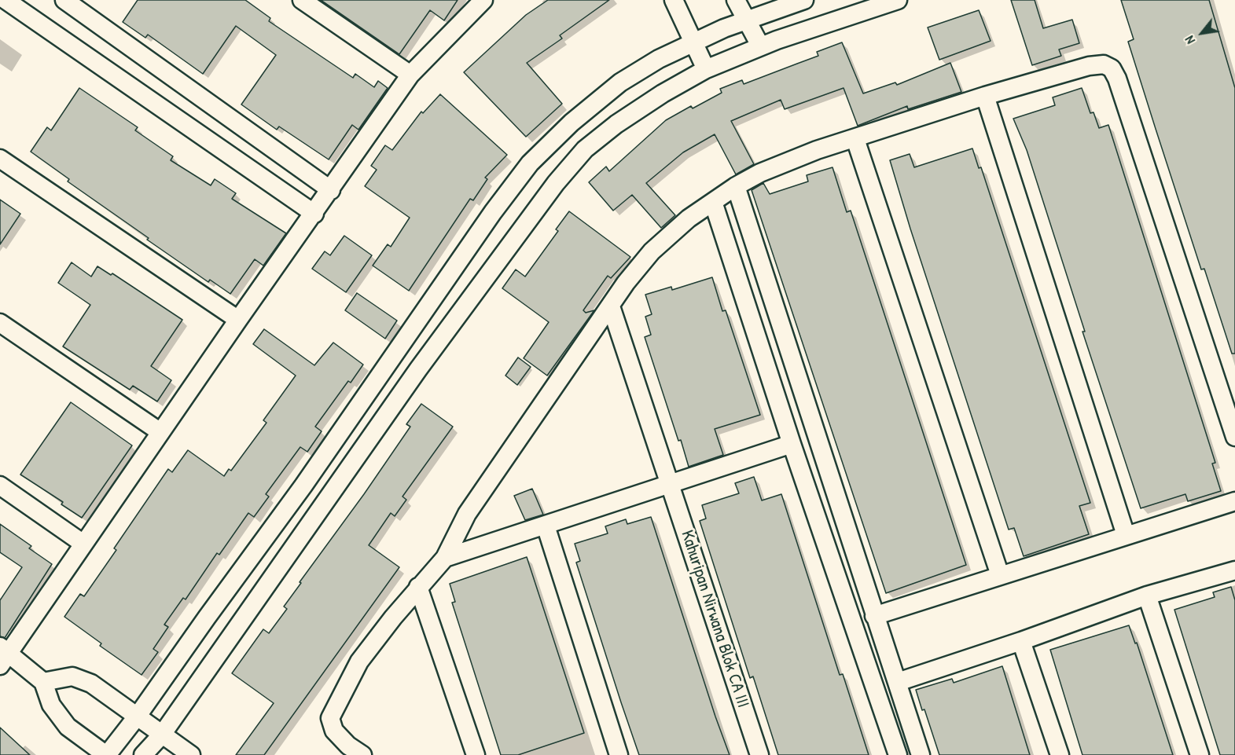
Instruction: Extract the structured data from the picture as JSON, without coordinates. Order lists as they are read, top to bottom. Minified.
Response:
{"streets":{"street":["Kahuripan Nirwana Blok CA III"]},"north":"bottom left"}
